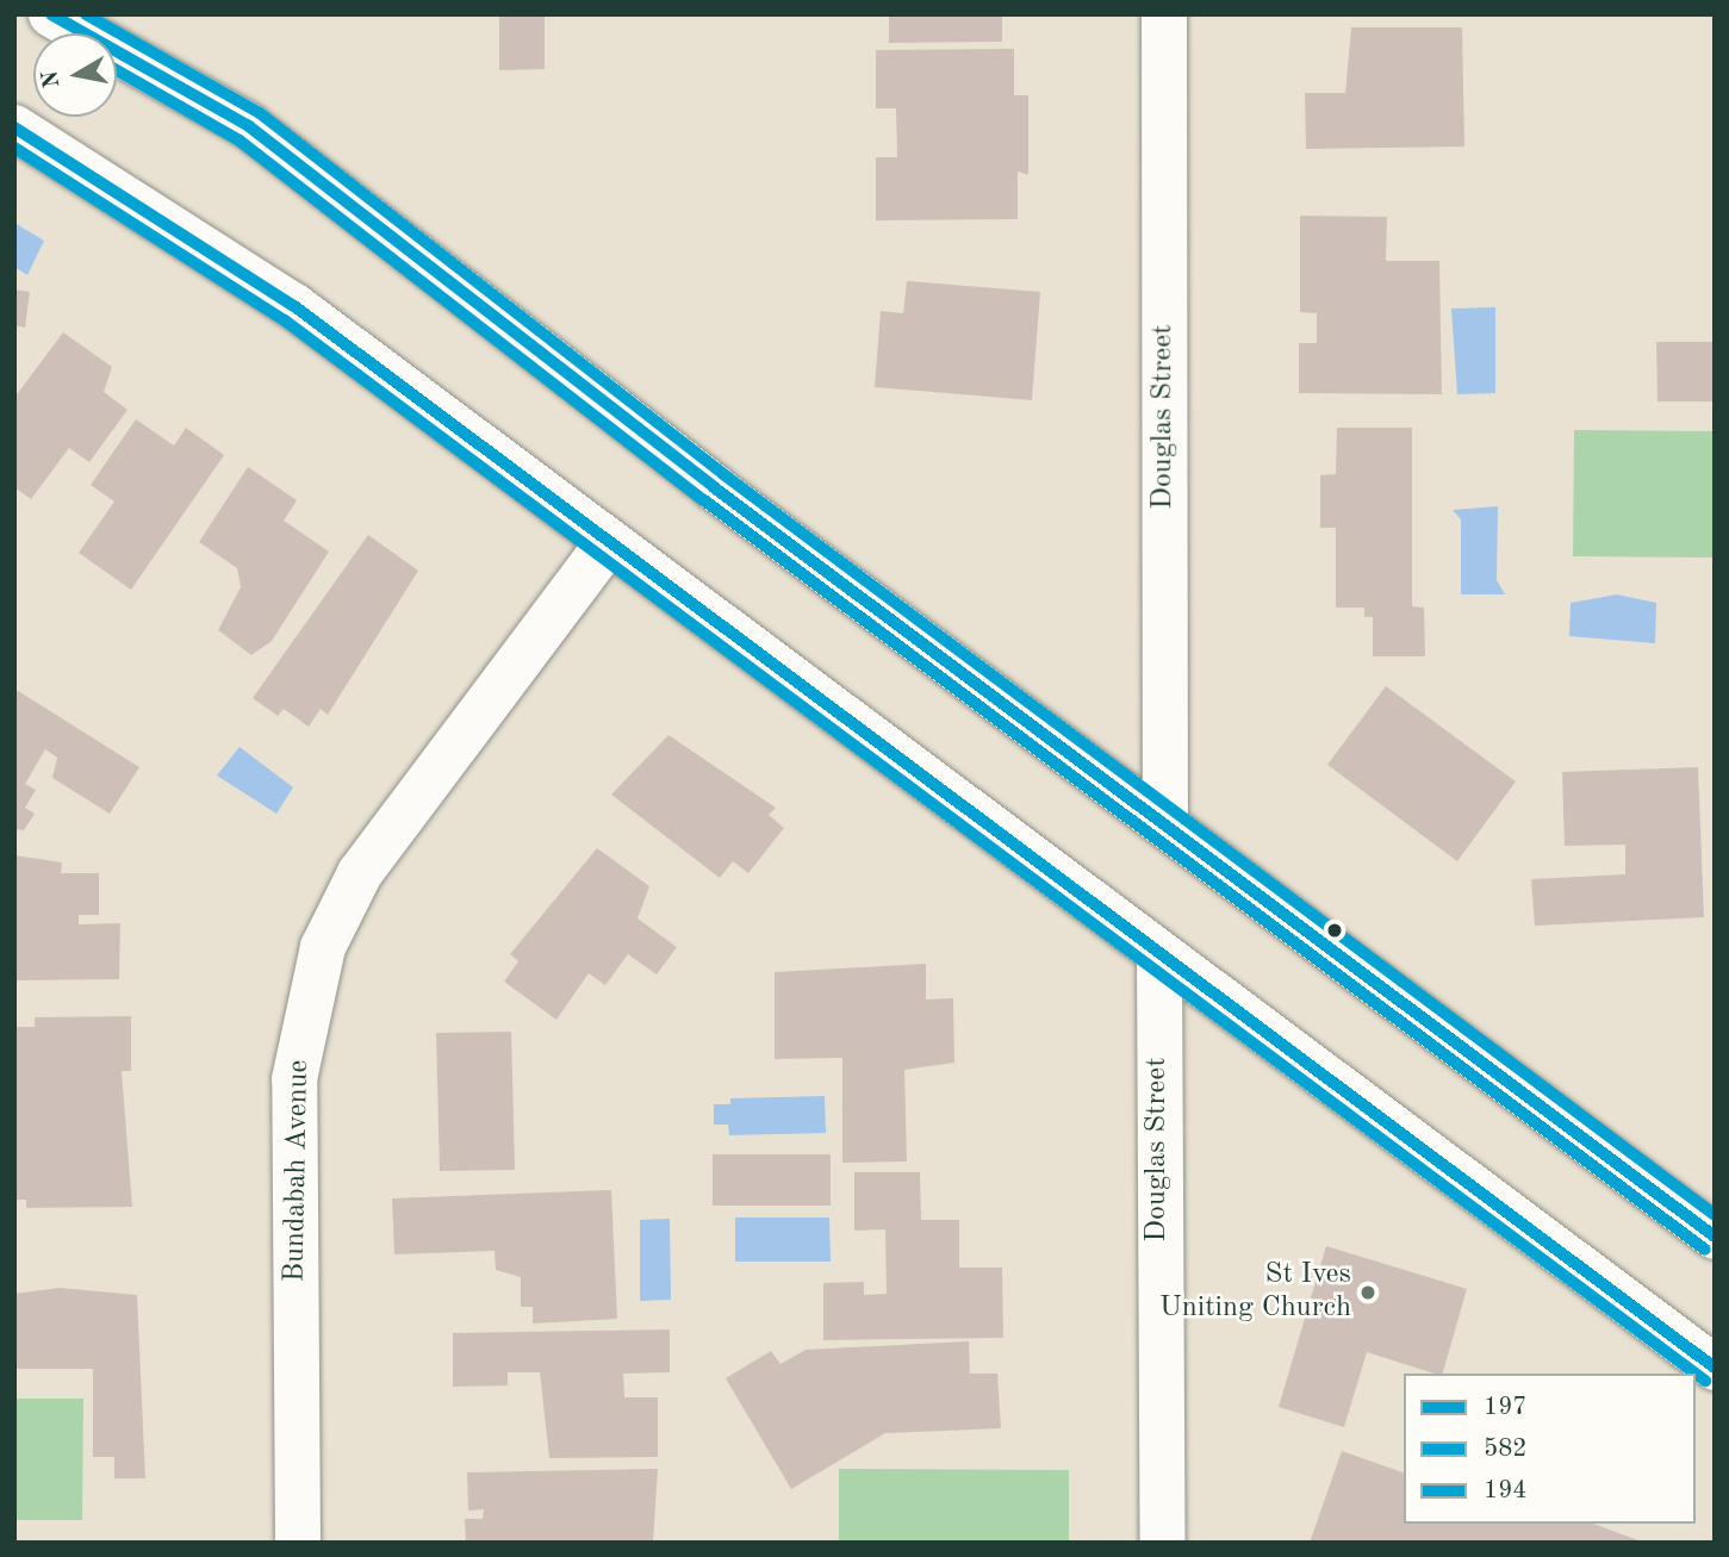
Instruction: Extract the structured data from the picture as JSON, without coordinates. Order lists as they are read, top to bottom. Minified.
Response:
{"streets":{"main road":["Douglas Street","Bundabah Avenue"]},"places":["St Ives Uniting Church"],"lines":["transit line 197","transit line 194","transit line 582"],"legend":["197","582","194"],"north":"left"}
